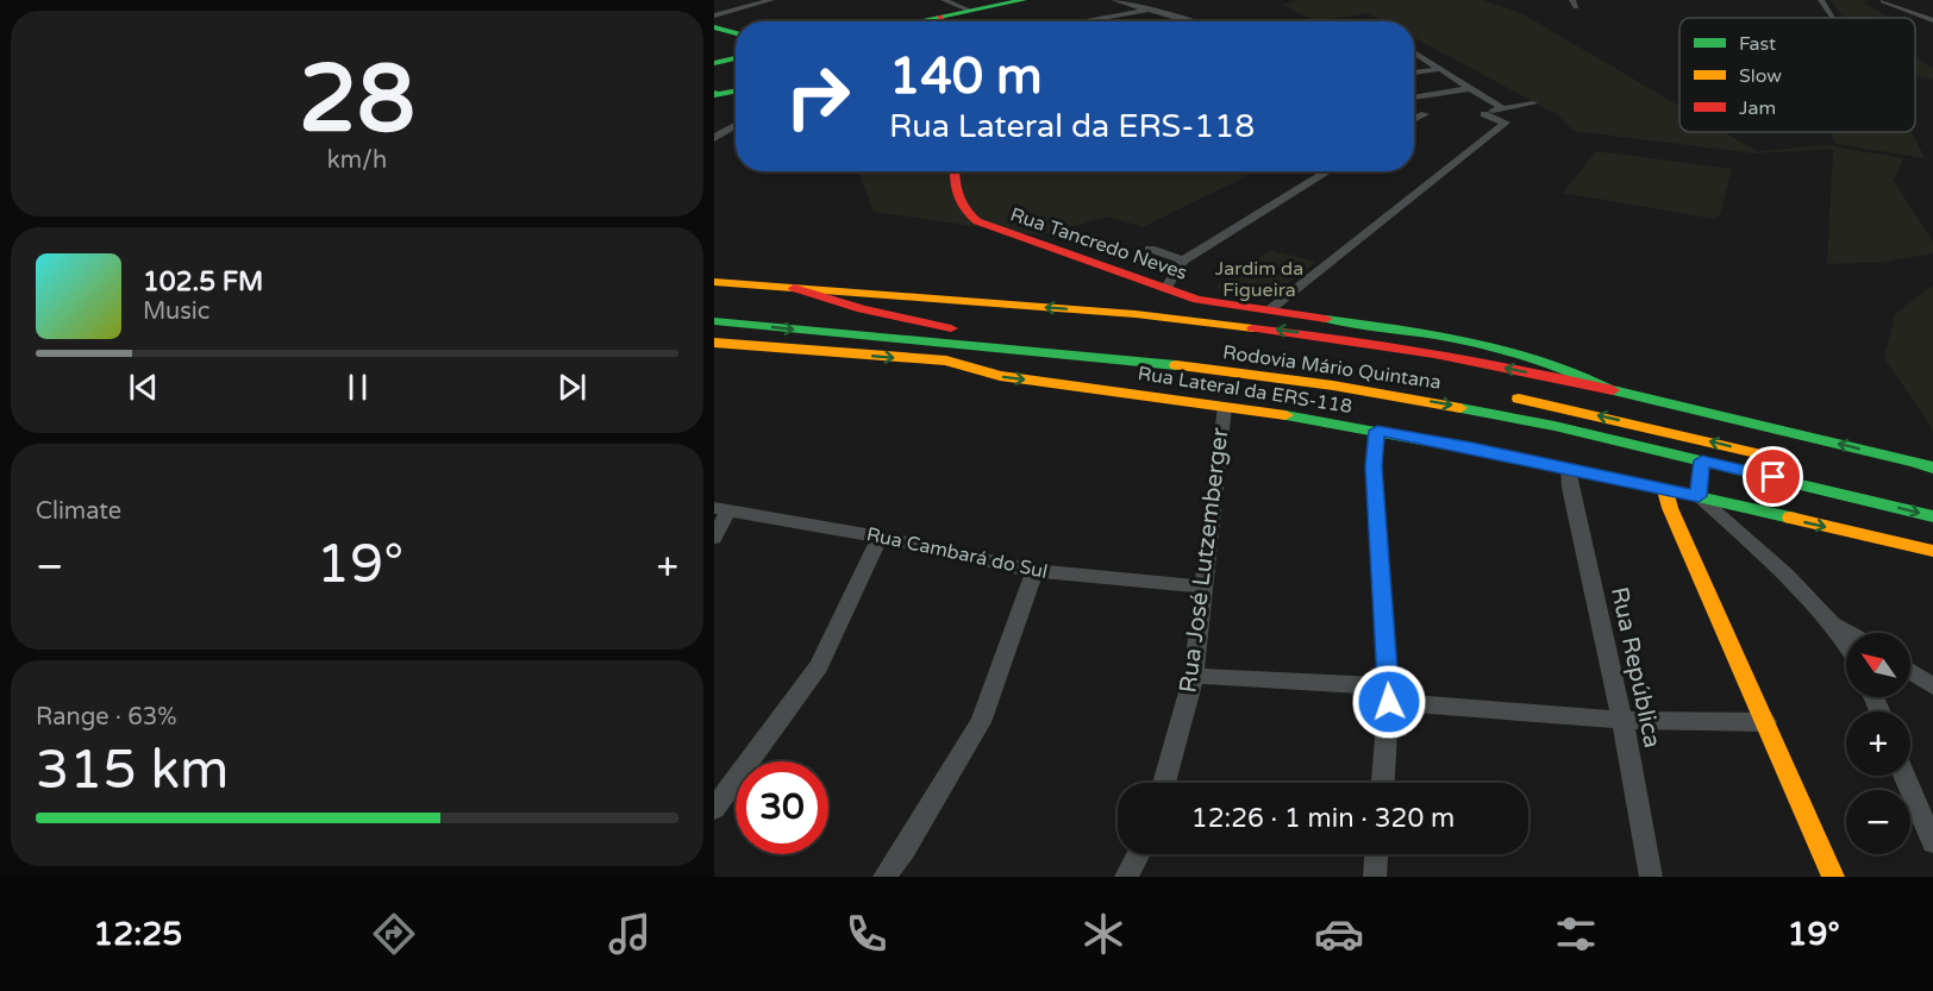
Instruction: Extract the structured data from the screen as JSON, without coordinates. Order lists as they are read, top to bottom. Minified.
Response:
{"streets":{"main road":["Rua Tancredo Neves","Rodovia Mário Quintana","Rua Lateral da ERS-118"],"street":["Rua Cambará do Sul","Rua José Lutzemberger","Rua República"]},"crossings":[["Rua Lateral da ERS-118","Rua José Lutzemberger"],["Rua Lateral da ERS-118","Rua República"],["Rua Cambará do Sul","Rua José Lutzemberger"]],"parks":["Jardim da Figueira"],"legend":["Fast","Slow","Jam"],"north":"top left","page":{"tile":[["28","km/h"],"Climate",["Range · 63%","315 km"]],"turn":["140 m","Rua Lateral da ERS-118"],"song":["102.5 FM","Music"],"heat":["−","19°","+"],"map_buttons":["+","−"],"limit":"30","trip":"12:26 · 1 min · 320 m","tabs":["12:25","19°"]}}
